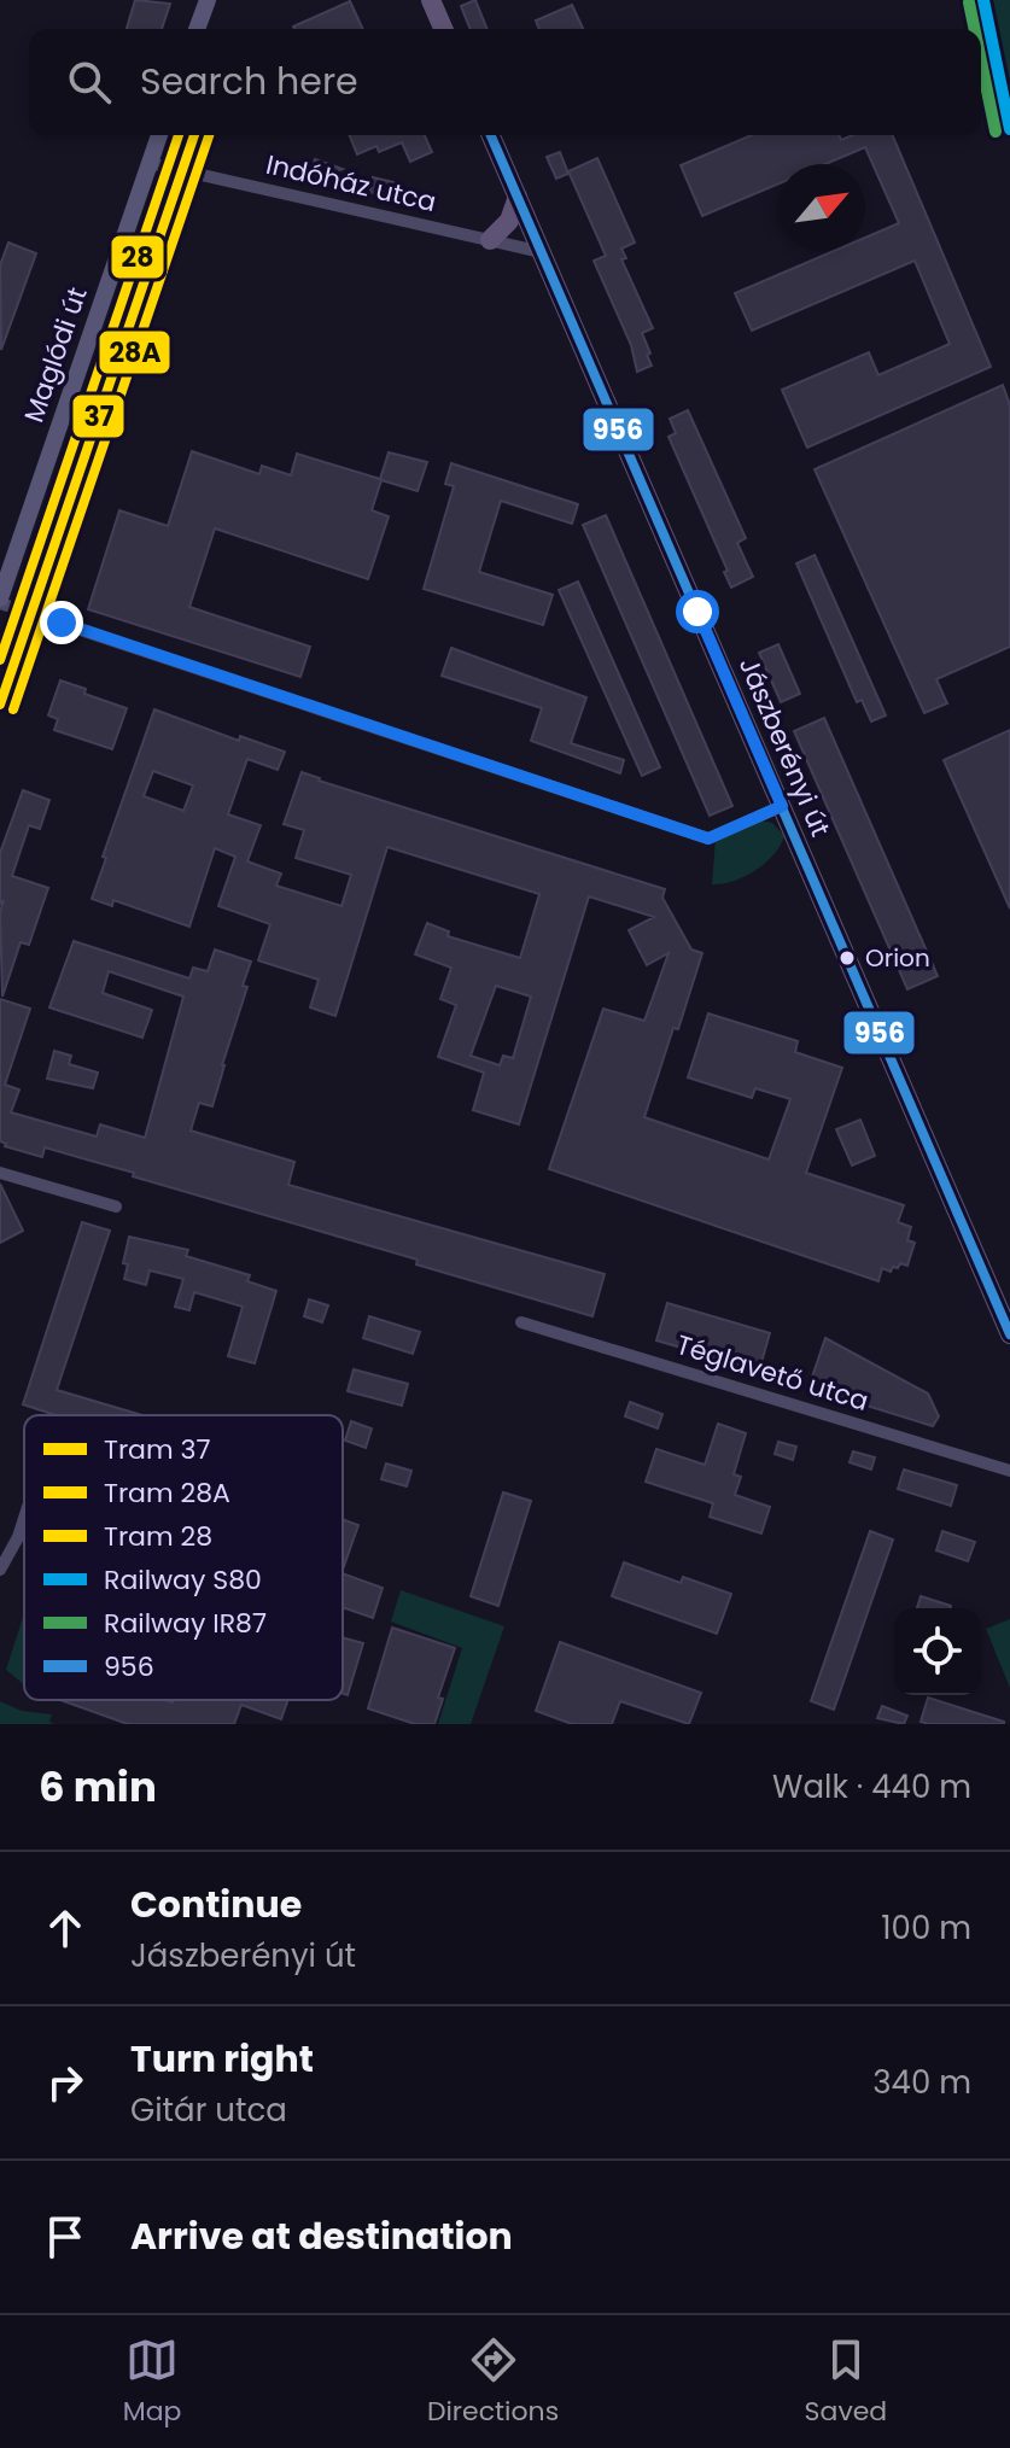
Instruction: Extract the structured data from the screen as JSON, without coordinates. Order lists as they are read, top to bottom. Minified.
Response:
{"streets":{"main road":["Jászberényi út"],"street":["Indóház utca","Maglódi út","Téglavető utca"]},"crossings":[["Indóház utca","Maglódi út"],["Indóház utca","Jászberényi út"]],"places":["Orion"],"lines":["rail line S80","rail line IR87","tram line 37","tram line 28A","tram line 28","transit line 956"],"legend":["Tram 37","Tram 28A","Tram 28","Railway S80","Railway IR87","956"],"north":"top right","page":{"search":"Search here","heading":["6 min","Walk · 440 m"],"list":[["Continue","Jászberényi út","100 m"],["Turn right","Gitár utca","340 m"],"Arrive at destination"],"nav":["Map","Directions","Saved"]}}
